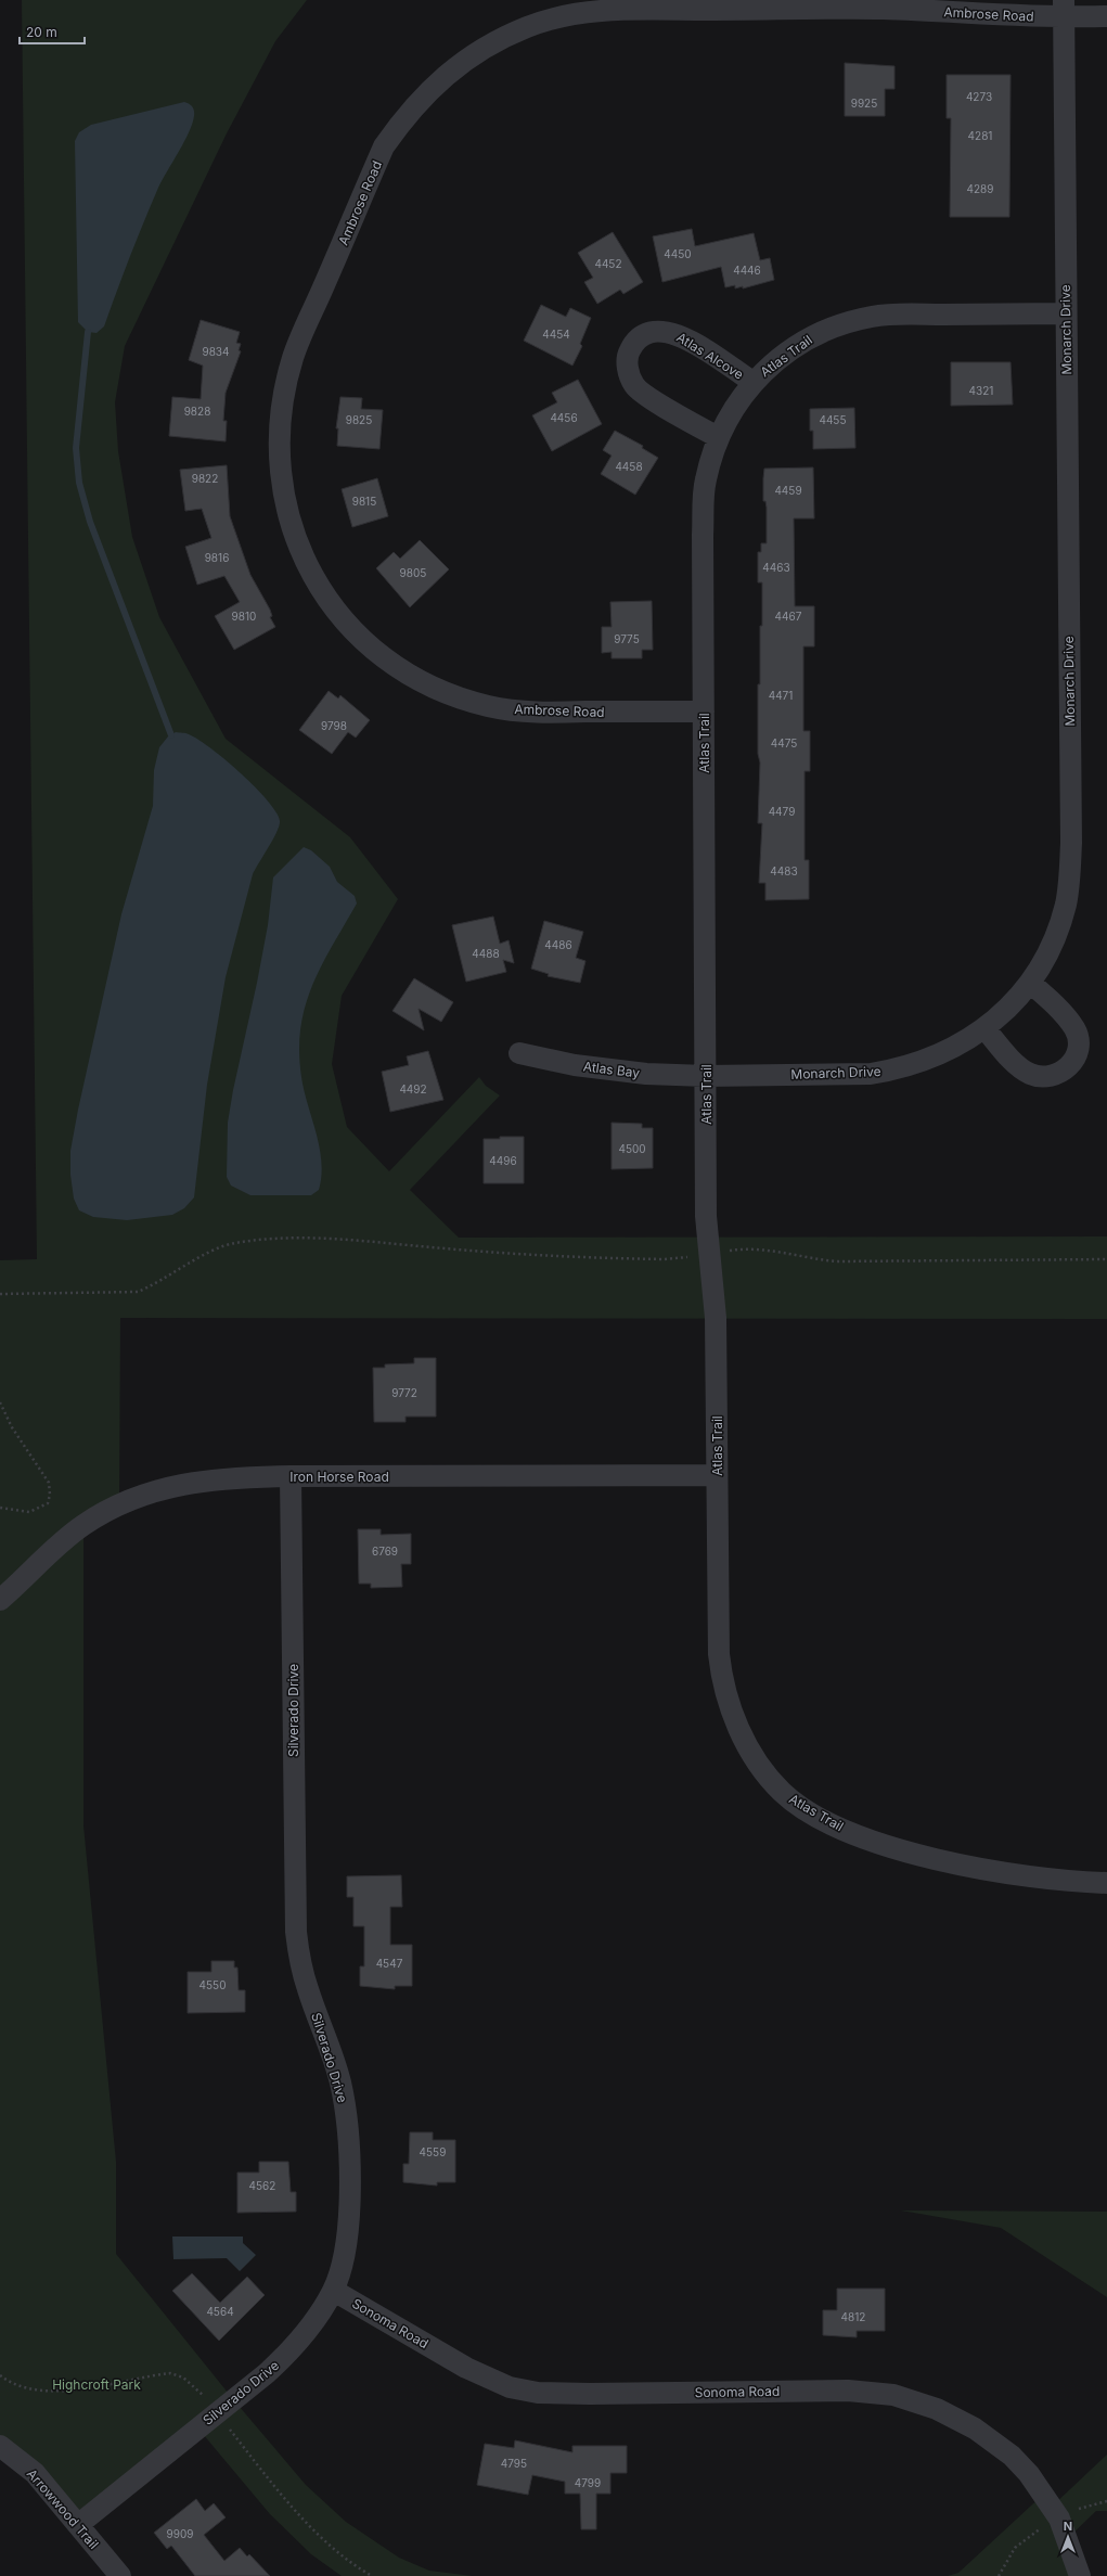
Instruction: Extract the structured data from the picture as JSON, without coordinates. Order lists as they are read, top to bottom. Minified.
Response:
{"streets":{"street":["Ambrose Road","Monarch Drive","Atlas Alcove","Atlas Trail","Atlas Bay","Iron Horse Road","Silverado Drive","Sonoma Road","Arrowwood Trail"]},"crossings":[["Ambrose Road","Monarch Drive"],["Ambrose Road","Atlas Trail"],["Monarch Drive","Atlas Trail"],["Monarch Drive","Atlas Bay"],["Atlas Alcove","Atlas Trail"],["Atlas Trail","Atlas Bay"],["Atlas Trail","Iron Horse Road"],["Iron Horse Road","Silverado Drive"],["Silverado Drive","Sonoma Road"],["Silverado Drive","Arrowwood Trail"]],"parks":["Highcroft Park"],"house_numbers":["4273","9925","4281","4289","4450","4452","4446","4454","9834","4321","9828","4456","9825","4455","4458","9822","4459","9815","9816","4463","9805","9810","4467","9775","4471","9798","4475","4479","4483","4486","4488","4492","4500","4496","9772","6769","4547","4550","4559","4562","4564","4812","4795","4799","9909"],"scale_bar":"20 m","north":"top"}
